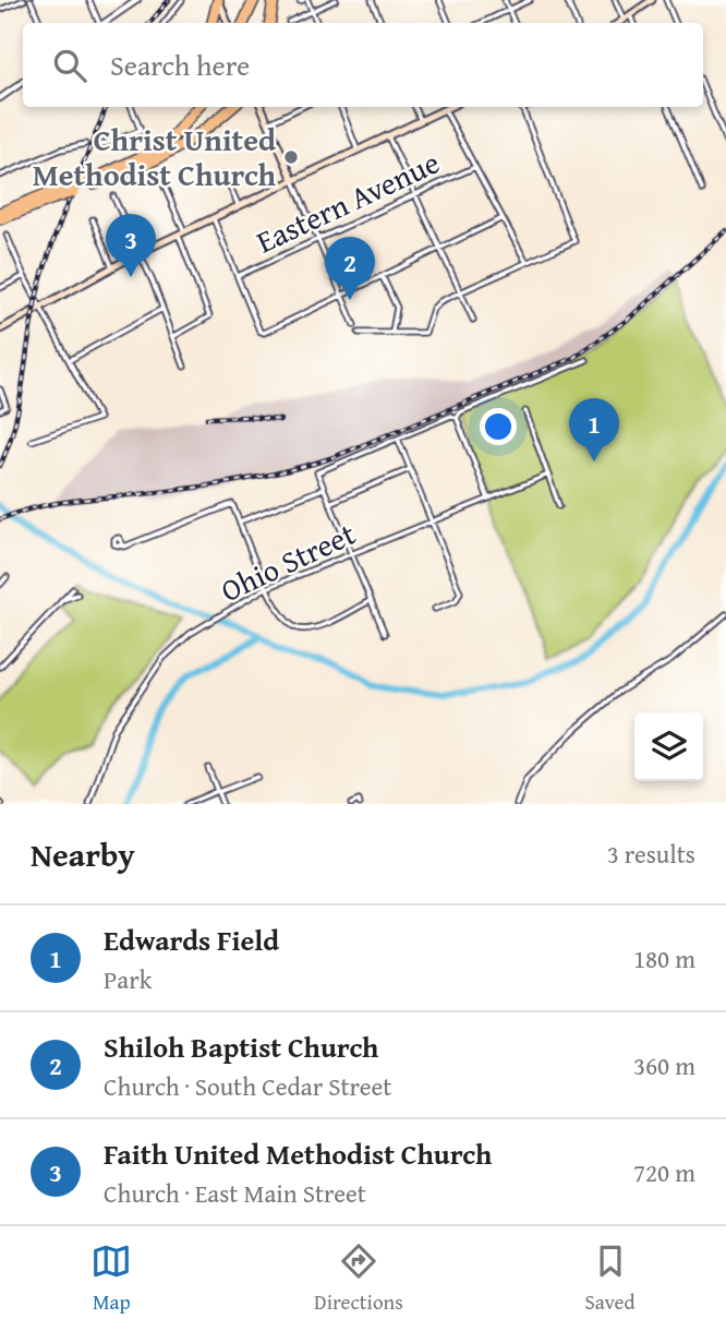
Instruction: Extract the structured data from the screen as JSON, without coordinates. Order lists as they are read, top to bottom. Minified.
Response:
{"streets":{"street":["Eastern Avenue","Ohio Street"]},"places":["Christ United Methodist Church"],"page":{"search":"Search here","pins":["3","2","1"],"heading":["Nearby","3 results"],"list":[{"mark":"1","name":"Edwards Field","note":"Park","value":"180 m"},{"mark":"2","name":"Shiloh Baptist Church","note":"Church · South Cedar Street","value":"360 m"},{"mark":"3","name":"Faith United Methodist Church","note":"Church · East Main Street","value":"720 m"}],"nav":["Map","Directions","Saved"]}}
